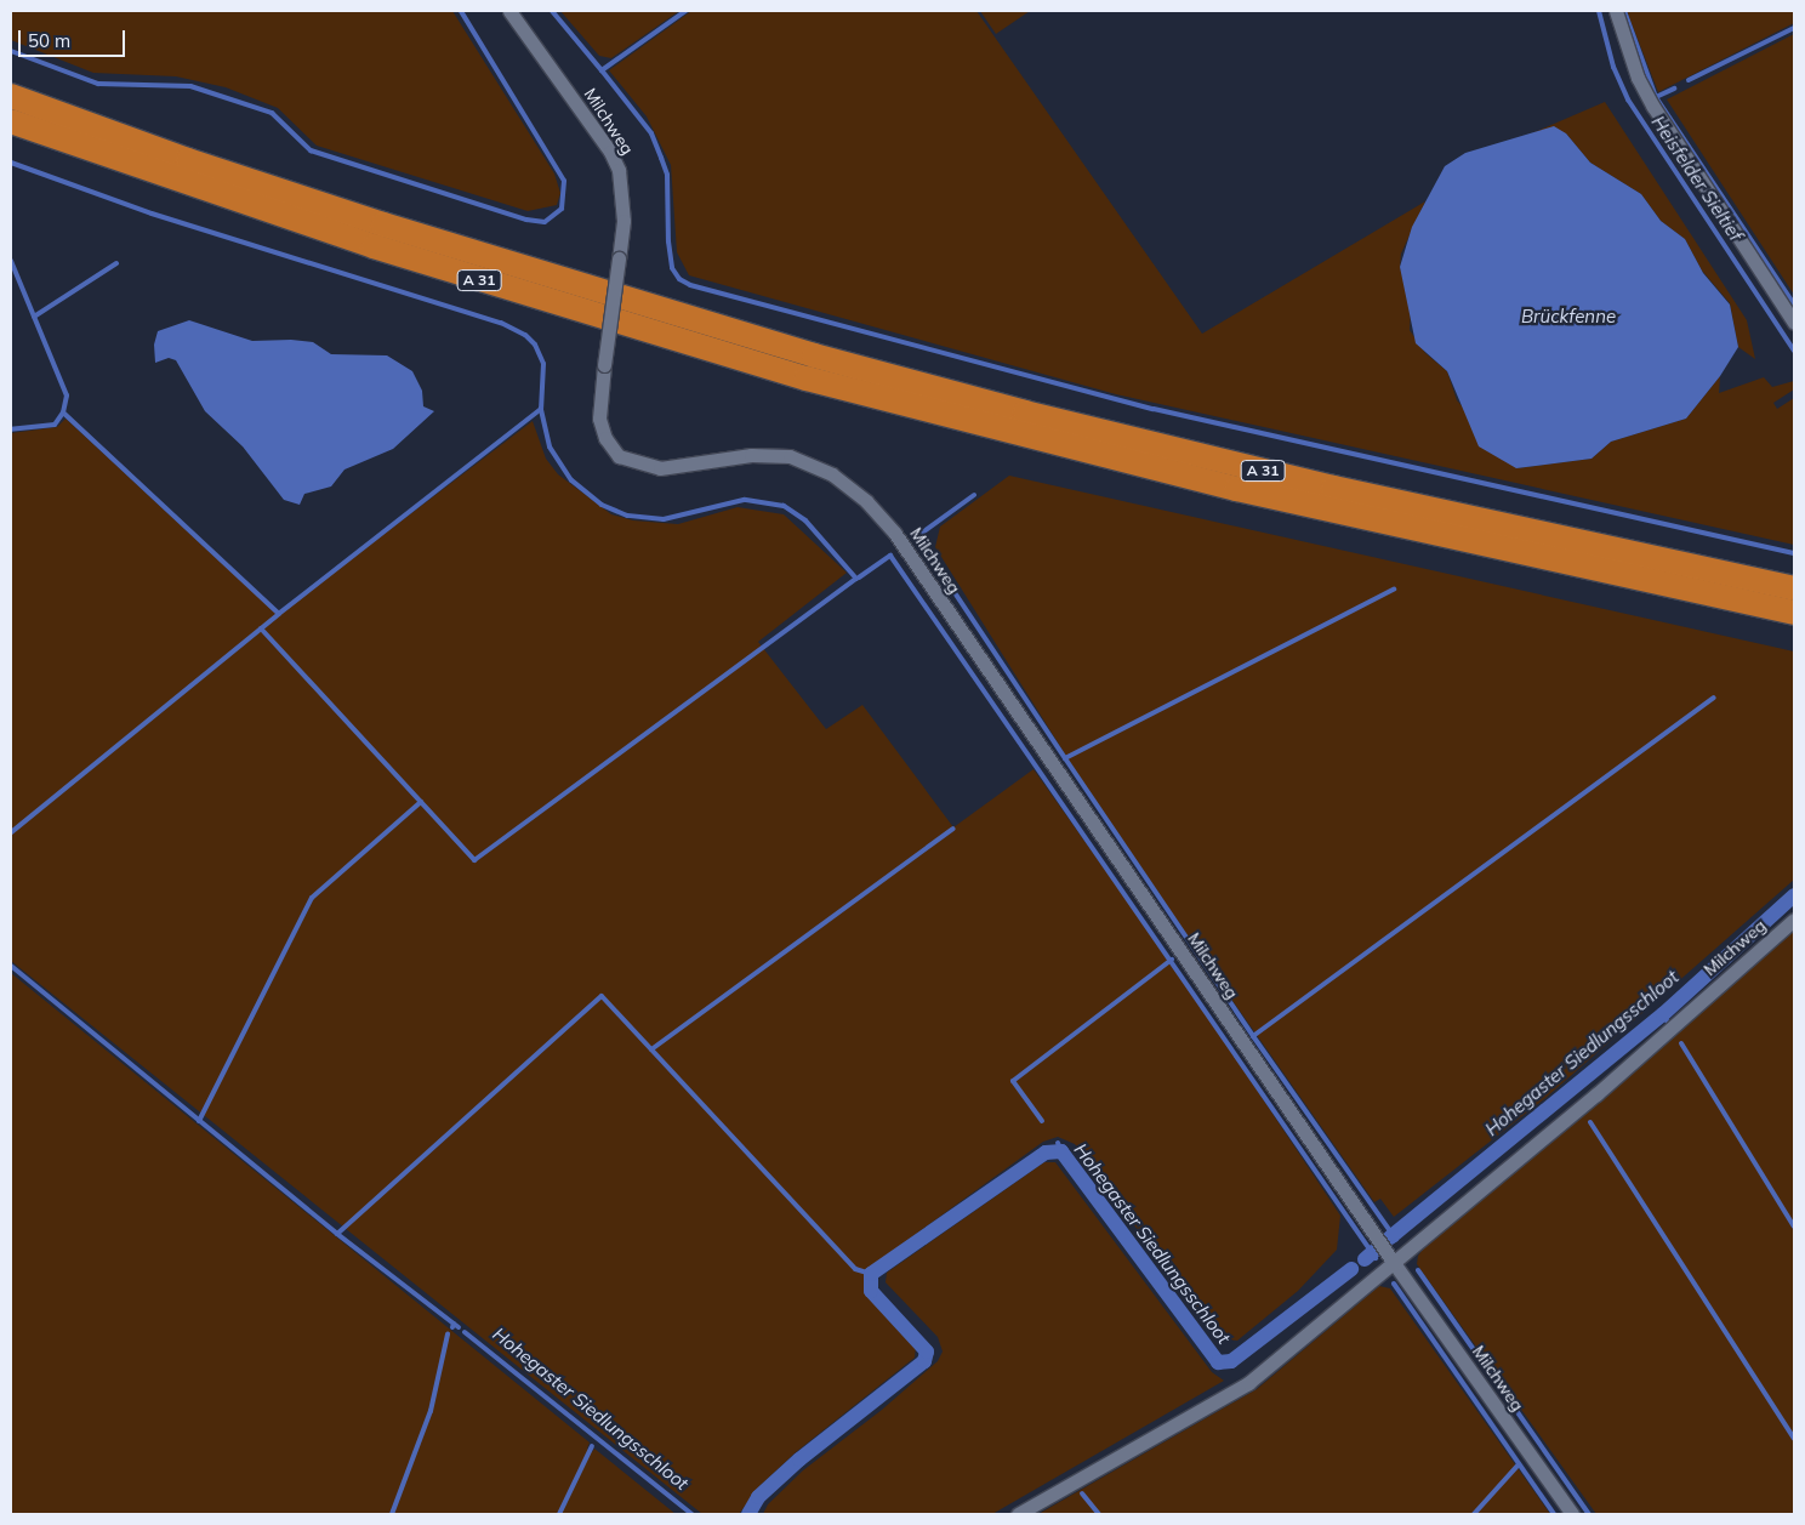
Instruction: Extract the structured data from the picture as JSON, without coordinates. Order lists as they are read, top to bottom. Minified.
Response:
{"streets":{"highway":["A 31"],"street":["Milchweg"]},"water":["Heisfelder Sieltief","Brückfenne","Hohegaster Siedlungsschloot"],"scale_bar":"50 m"}
